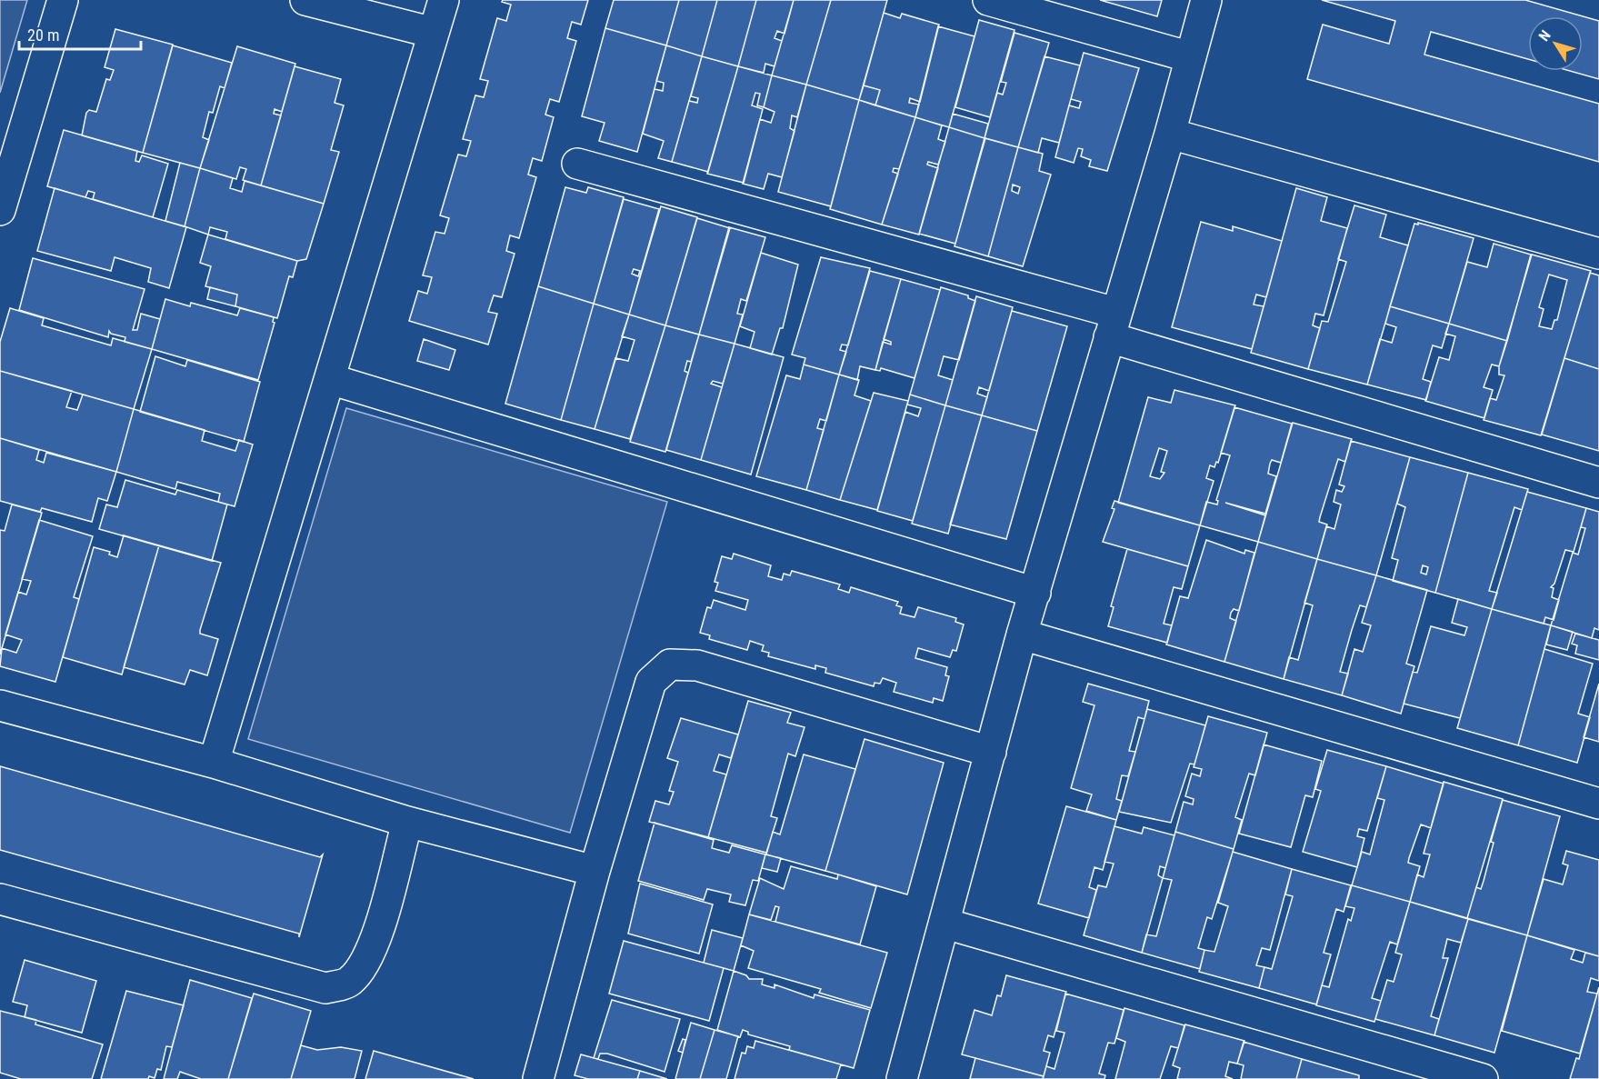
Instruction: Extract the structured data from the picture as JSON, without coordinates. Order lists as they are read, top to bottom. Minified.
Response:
{"scale_bar":"20 m","north":"top left"}
